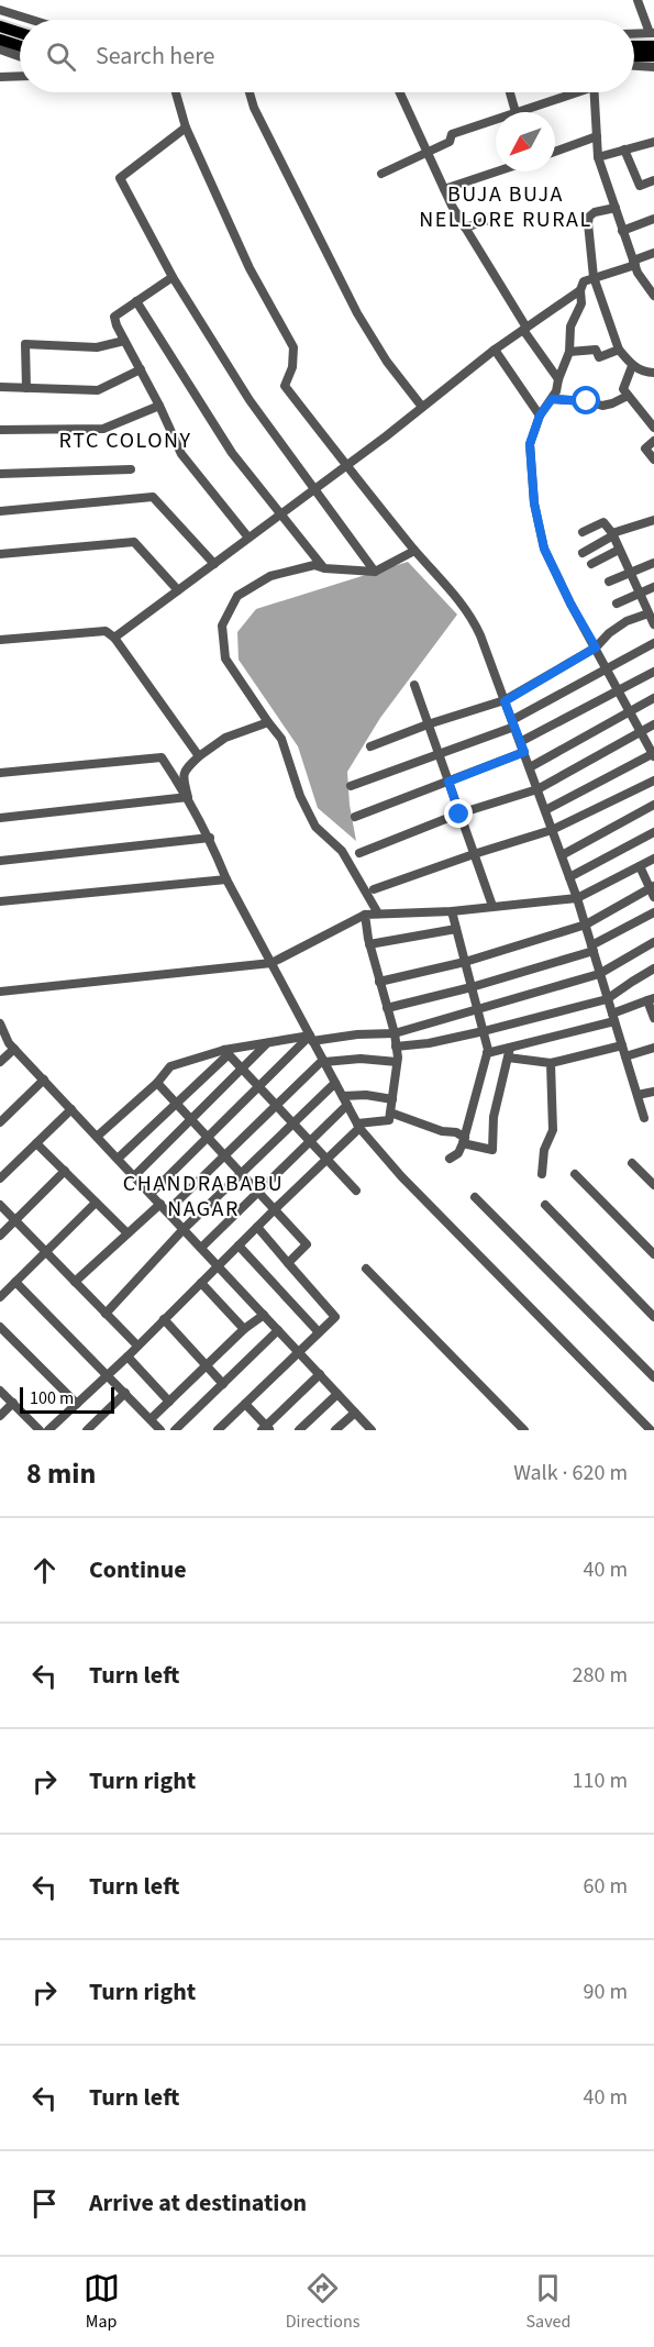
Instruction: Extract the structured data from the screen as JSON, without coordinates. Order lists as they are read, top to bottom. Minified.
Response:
{"districts":["BUJA BUJA NELLORE RURAL","RTC COLONY","CHANDRABABU NAGAR"],"scale_bar":"100 m","north":"bottom left","page":{"search":"Search here","scale":"100 m","heading":["8 min","Walk · 620 m"],"list":[["Continue","40 m"],["Turn left","280 m"],["Turn right","110 m"],["Turn left","60 m"],["Turn right","90 m"],["Turn left","40 m"],"Arrive at destination"],"nav":["Map","Directions","Saved"]}}
